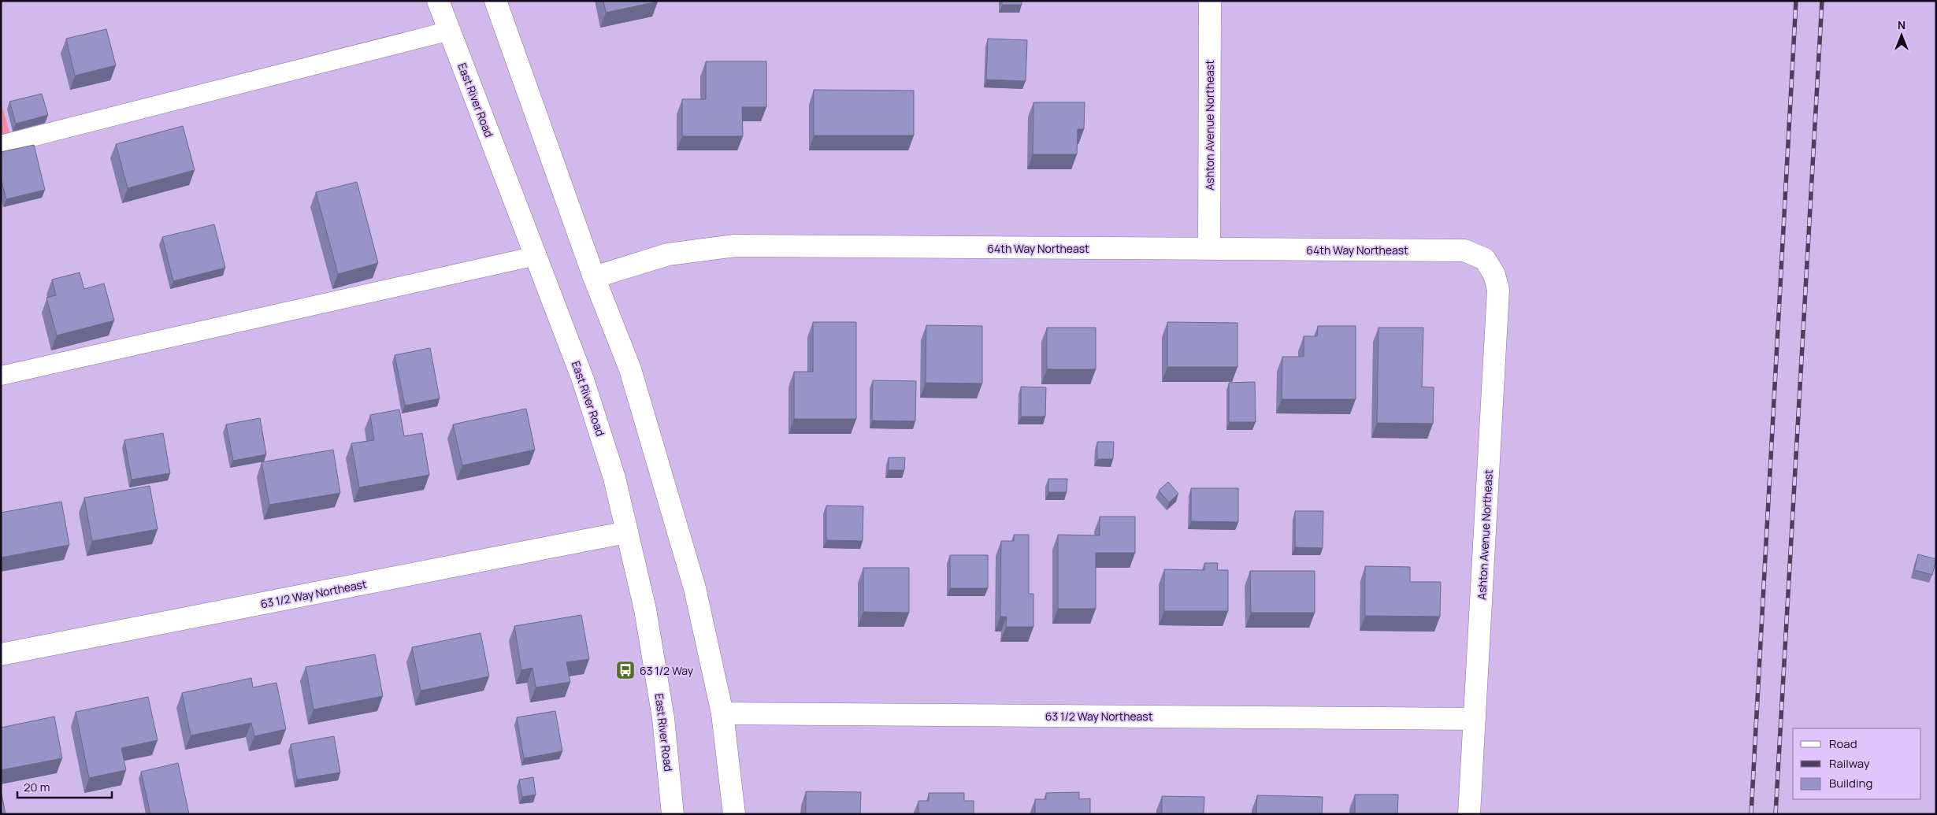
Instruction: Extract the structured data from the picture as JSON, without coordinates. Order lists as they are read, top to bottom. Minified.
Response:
{"streets":{"street":["East River Road","Ashton Avenue Northeast","64th Way Northeast","63 1/2 Way Northeast"]},"crossings":[["East River Road","63 1/2 Way Northeast"],["Ashton Avenue Northeast","64th Way Northeast"],["Ashton Avenue Northeast","63 1/2 Way Northeast"]],"places":{"bus stop":["63 1/2 Way"]},"legend":["Road","Railway","Building"],"scale_bar":"20 m","north":"top"}
